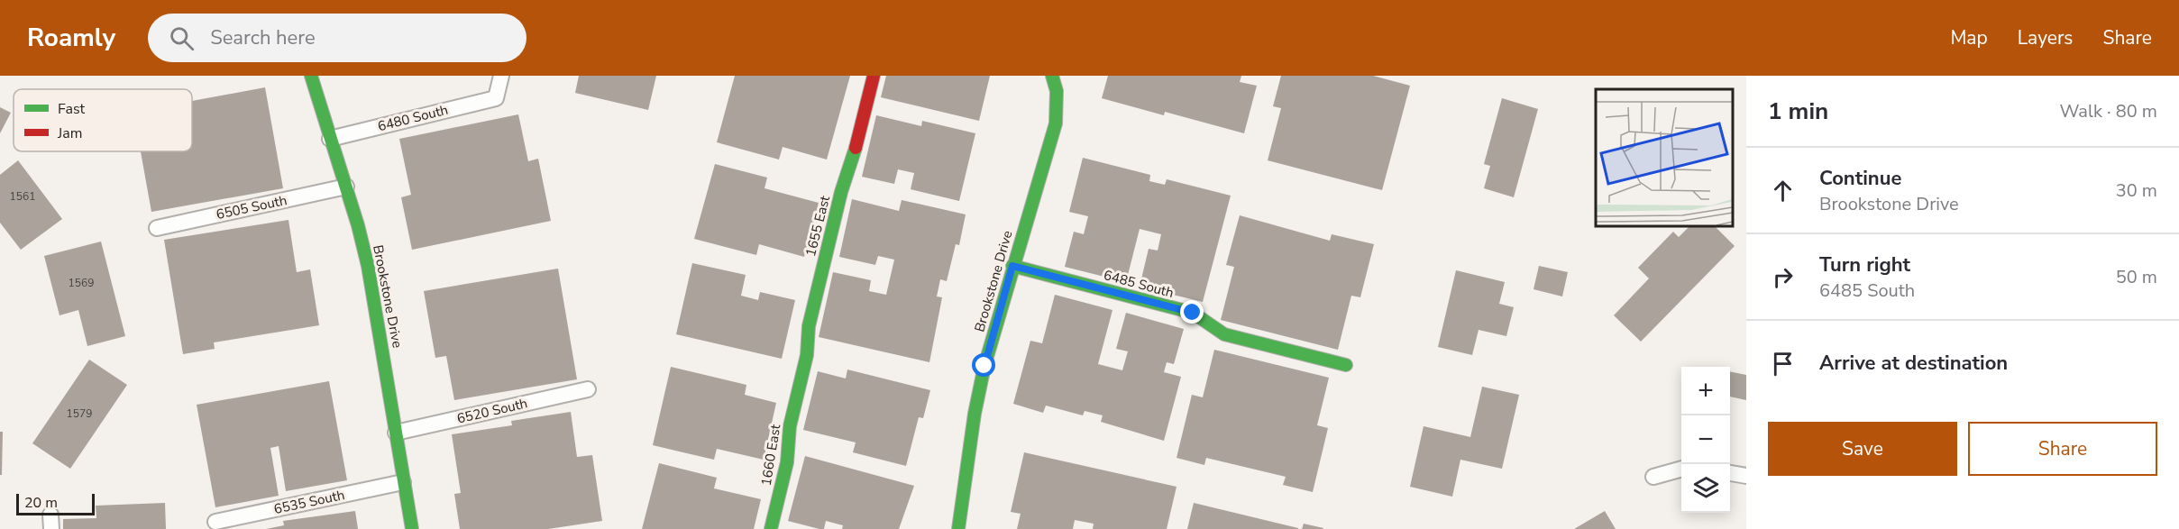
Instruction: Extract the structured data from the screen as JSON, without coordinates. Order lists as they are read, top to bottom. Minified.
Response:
{"streets":{"street":["1655 East","Brookstone Drive","6485 South","1660 East"],"lane":["6480 South","6505 South","6520 South","6535 South"]},"crossings":[["6480 South","Brookstone Drive"],["6505 South","Brookstone Drive"],["1655 East","1660 East"],["Brookstone Drive","6485 South"],["Brookstone Drive","6520 South"],["Brookstone Drive","6535 South"]],"house_numbers":["1561","1569","1579"],"legend":["Fast","Jam"],"scale_bar":"20 m","page":{"header":"Roamly","search":"Search here","nav":["Map","Layers","Share"],"heading":["1 min","Walk · 80 m"],"list":[["Continue","Brookstone Drive","30 m"],["Turn right","6485 South","50 m"],"Arrive at destination"],"map_buttons":["+","−"],"buttons":["Save","Share"],"scale":"20 m"}}
